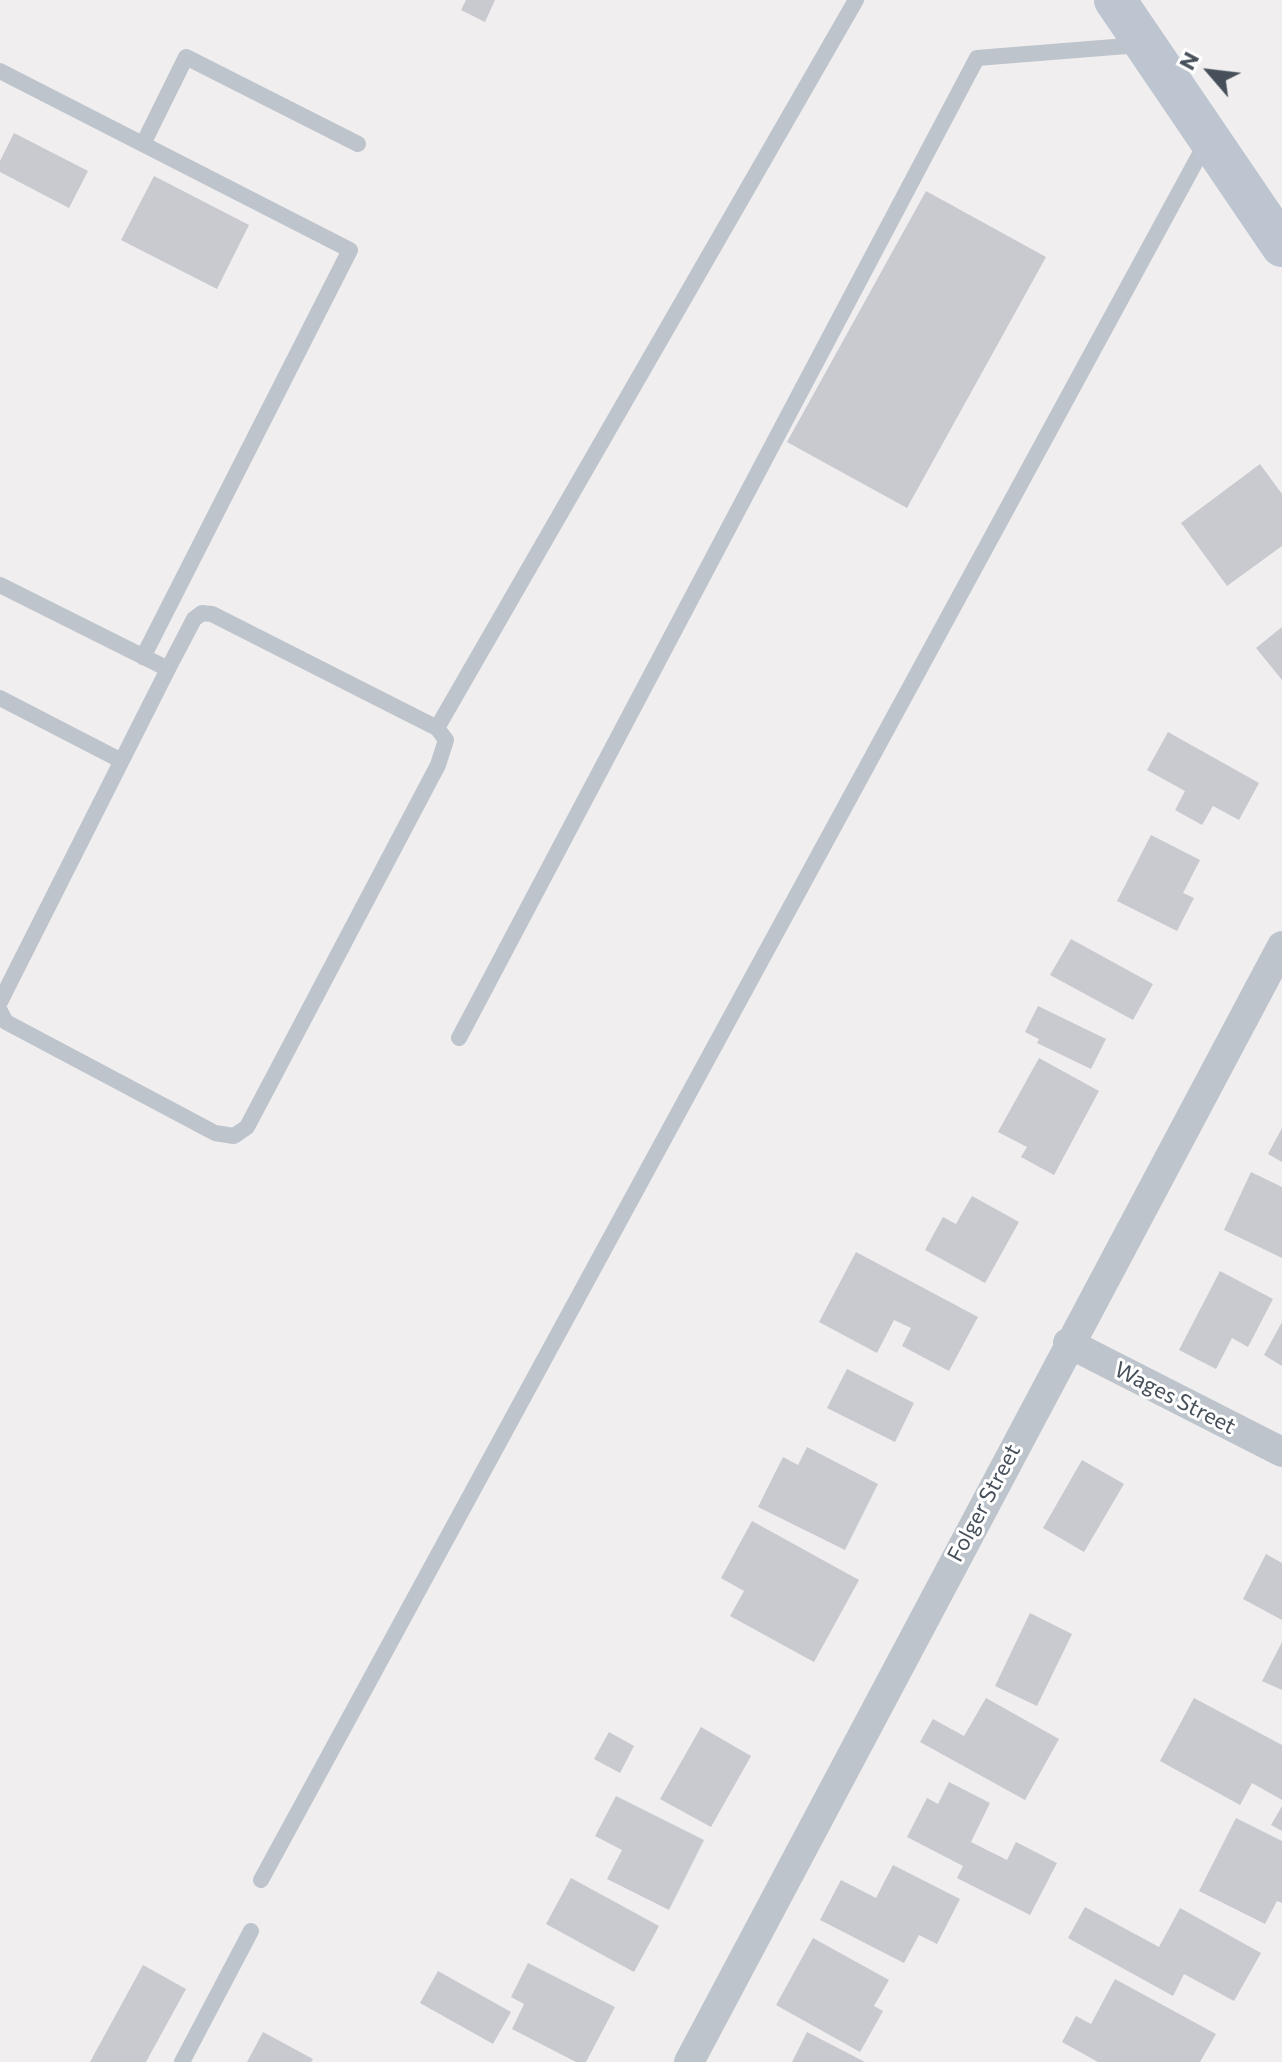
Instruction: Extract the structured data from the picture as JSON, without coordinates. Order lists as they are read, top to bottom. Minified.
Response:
{"streets":{"street":["Wages Street","Folger Street"]},"crossings":[["Wages Street","Folger Street"]],"north":"top left"}
